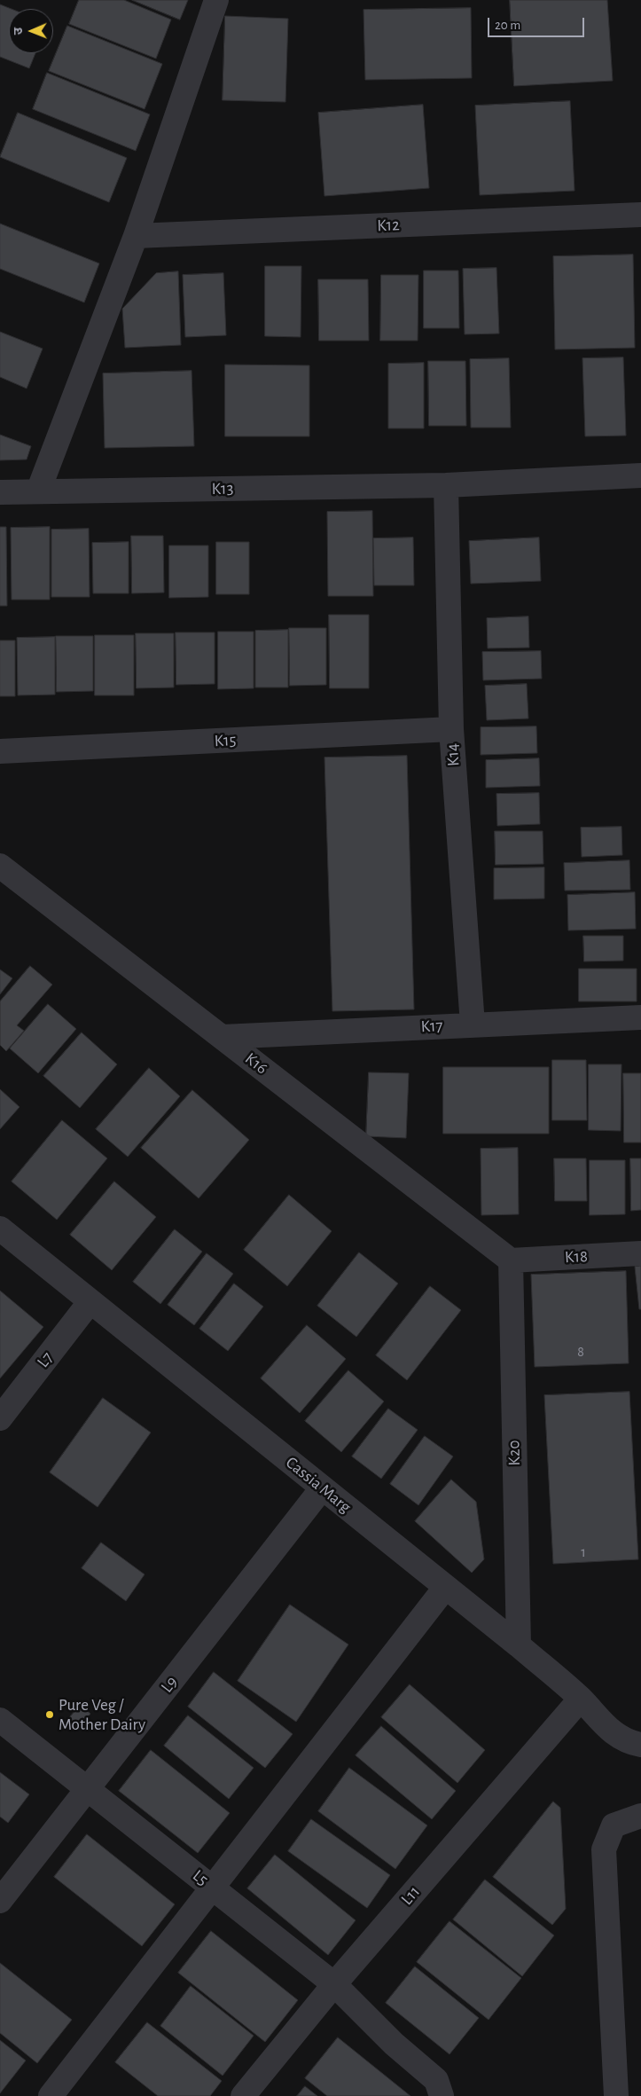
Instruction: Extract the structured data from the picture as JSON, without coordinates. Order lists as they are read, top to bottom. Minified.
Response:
{"streets":{"street":["K12","K13","K15","K14","K17","K16","K18","L7","K20","Cassia Marg","L9","L5","L11"]},"crossings":[["K13","K14"],["K15","K14"],["K14","K17"],["K17","K16"],["K16","K18"],["K16","K20"],["K18","K20"],["L7","Cassia Marg"],["K20","Cassia Marg"],["Cassia Marg","L9"],["Cassia Marg","L11"],["L9","L5"],["L5","L11"]],"places":["Pure Veg / Mother Dairy"],"house_numbers":["8","1"],"scale_bar":"20 m","north":"left"}
